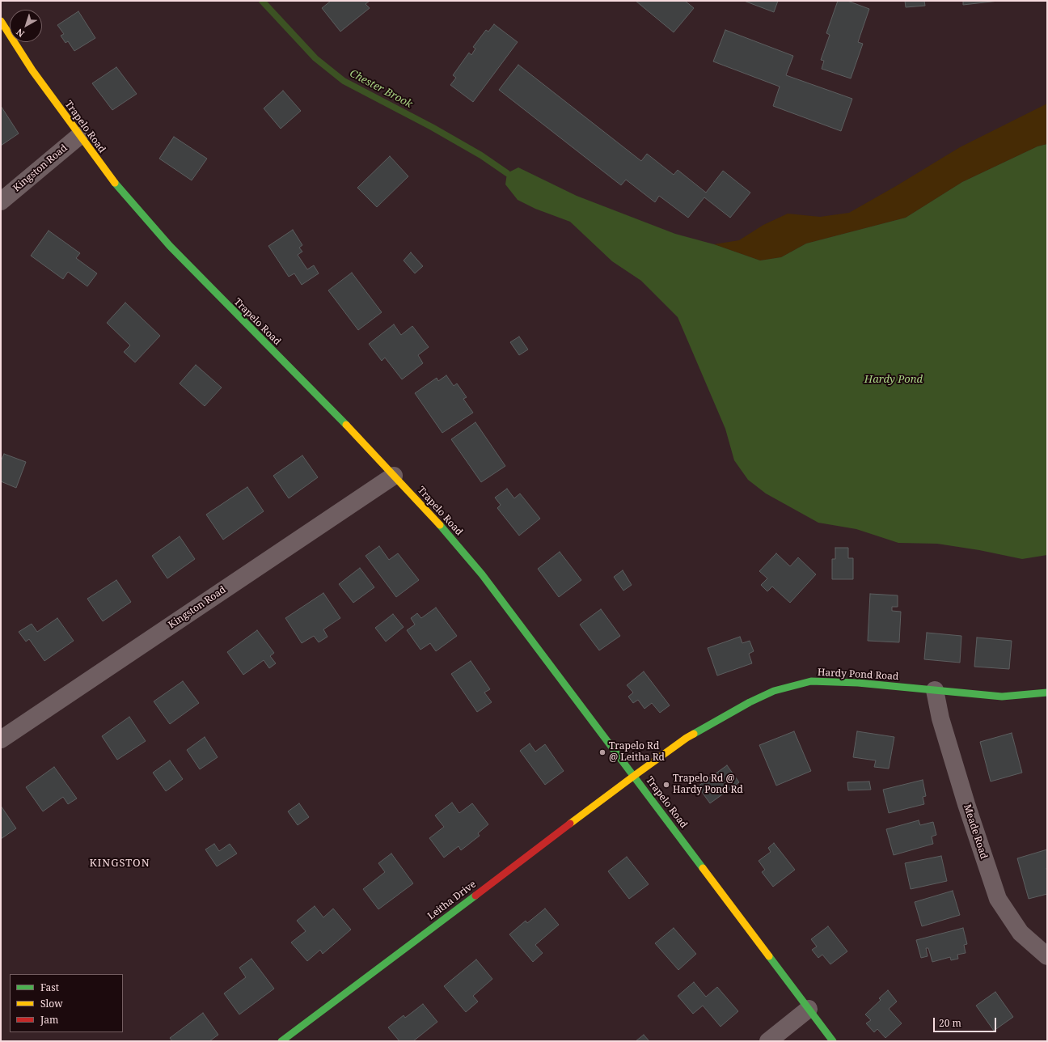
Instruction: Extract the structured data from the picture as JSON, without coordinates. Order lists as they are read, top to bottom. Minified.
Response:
{"streets":{"main road":["Trapelo Road","Hardy Pond Road","Leitha Drive"],"street":["Kingston Road","Meade Road"]},"crossings":[["Trapelo Road","Kingston Road"],["Trapelo Road","Hardy Pond Road"],["Trapelo Road","Leitha Drive"],["Hardy Pond Road","Meade Road"],["Hardy Pond Road","Leitha Drive"]],"districts":["KINGSTON"],"water":["Chester Brook","Hardy Pond"],"places":["Trapelo Rd @ Leitha Rd","Trapelo Rd @ Hardy Pond Rd"],"legend":["Fast","Slow","Jam"],"scale_bar":"20 m","north":"bottom left"}
